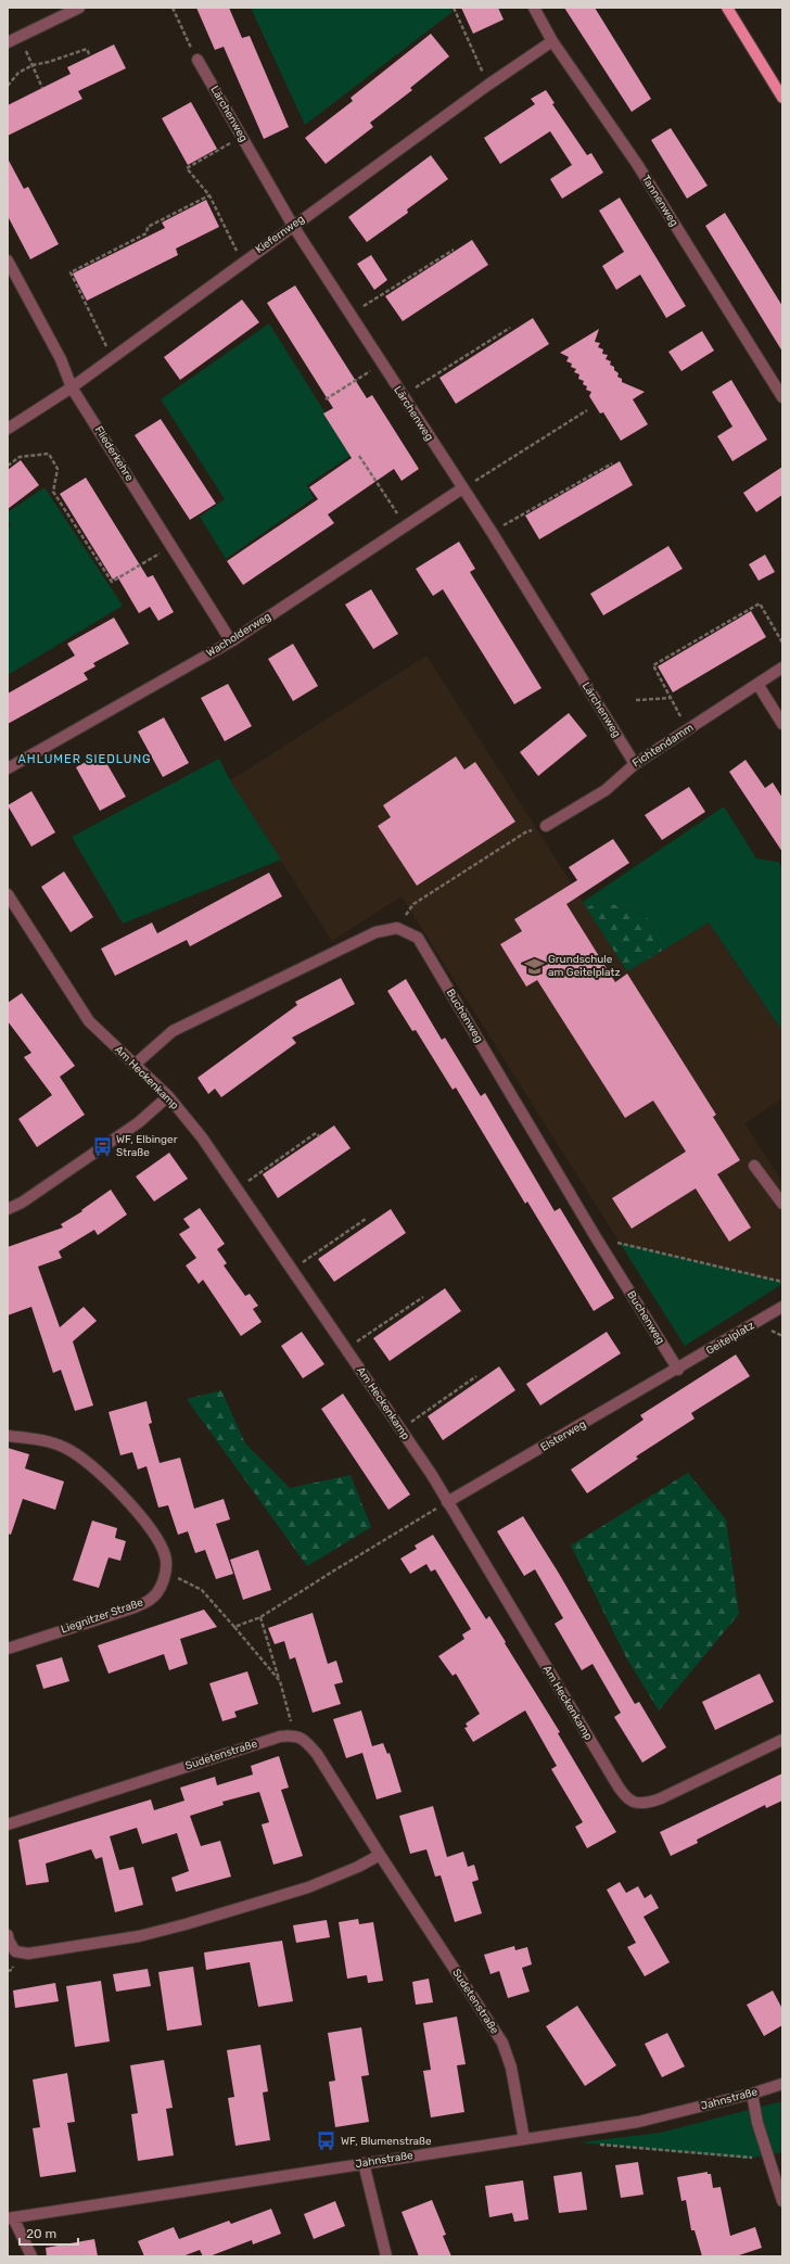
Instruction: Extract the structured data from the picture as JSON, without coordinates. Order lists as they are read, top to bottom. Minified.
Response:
{"streets":{"street":["Lärchenweg","Tannenweg","Kiefernweg","Fliederkehre","Wacholderweg","Fichtendamm","Buchenweg","Am Heckenkamp","Geitelplatz","Elsterweg","Liegnitzer Straße","Sudetenstraße","Jahnstraße"]},"crossings":[["Lärchenweg","Kiefernweg"],["Lärchenweg","Wacholderweg"],["Lärchenweg","Fichtendamm"],["Tannenweg","Kiefernweg"],["Kiefernweg","Fliederkehre"],["Fliederkehre","Wacholderweg"],["Buchenweg","Geitelplatz"],["Buchenweg","Elsterweg"],["Am Heckenkamp","Elsterweg"],["Geitelplatz","Elsterweg"],["Sudetenstraße","Jahnstraße"]],"districts":["AHLUMER SIEDLUNG"],"places":{"school or university":["Grundschule am Geitelplatz"],"bus stop":["WF, Elbinger Straße","WF, Blumenstraße"]},"scale_bar":"20 m"}
